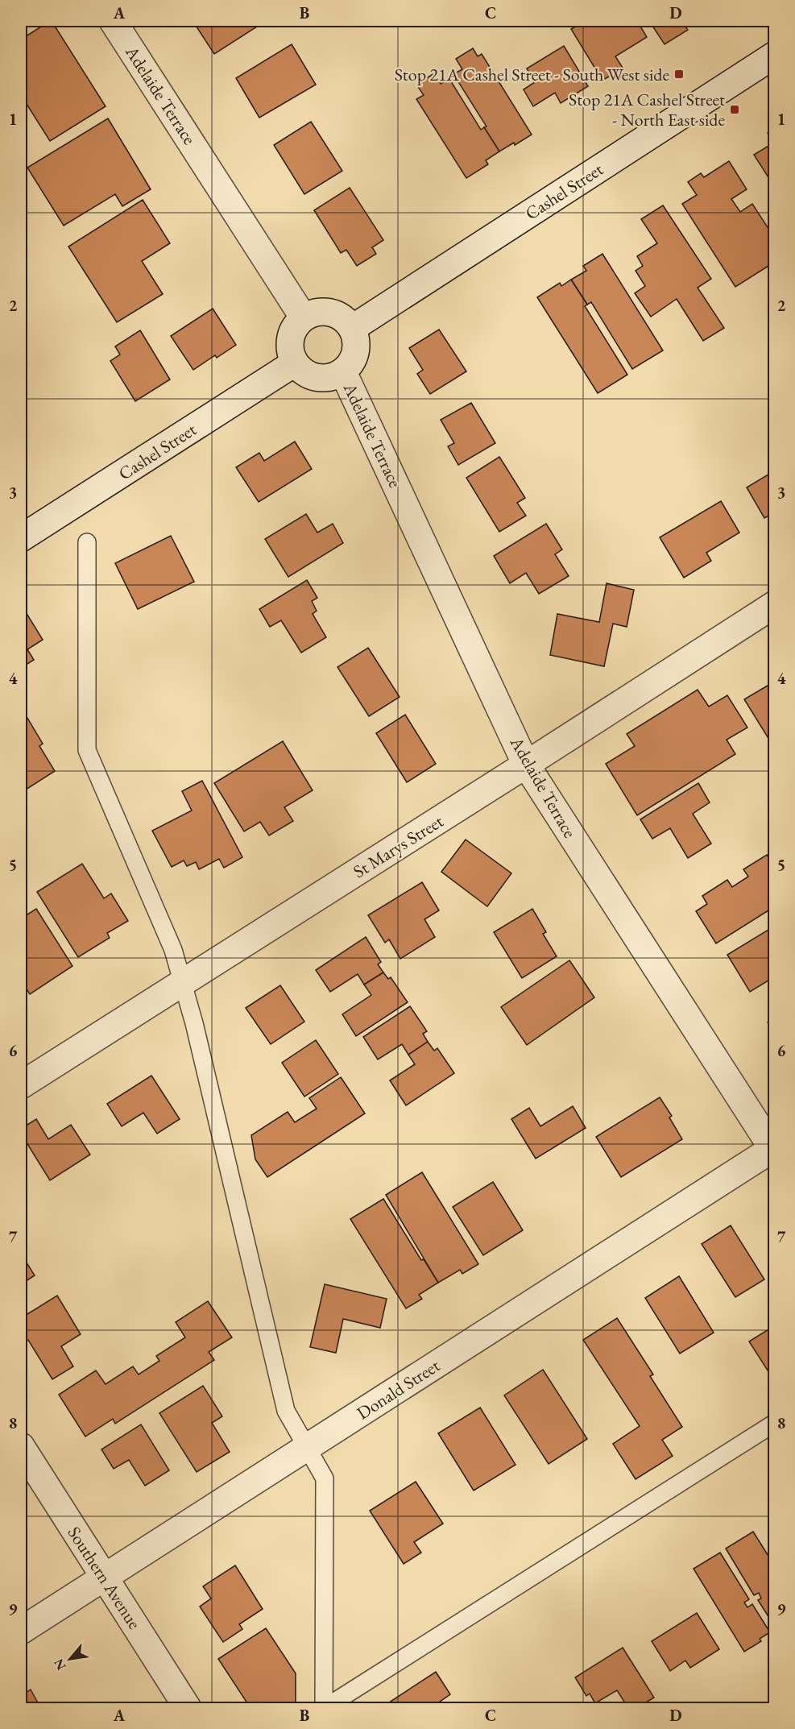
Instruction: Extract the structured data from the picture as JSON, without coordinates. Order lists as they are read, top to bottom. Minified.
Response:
{"streets":{"street":["Adelaide Terrace","Cashel Street","St Marys Street","Donald Street","Southern Avenue"]},"crossings":[["Adelaide Terrace","Cashel Street"],["Adelaide Terrace","St Marys Street"],["Adelaide Terrace","Donald Street"],["Donald Street","Southern Avenue"]],"places":{"transit":["Stop 21A Cashel Street - South West side","Stop 21A Cashel Street - North East side"]},"north":"bottom left","grid":{"columns":["A","B","C","D"],"rows":["1","2","3","4","5","6","7","8","9"]}}
